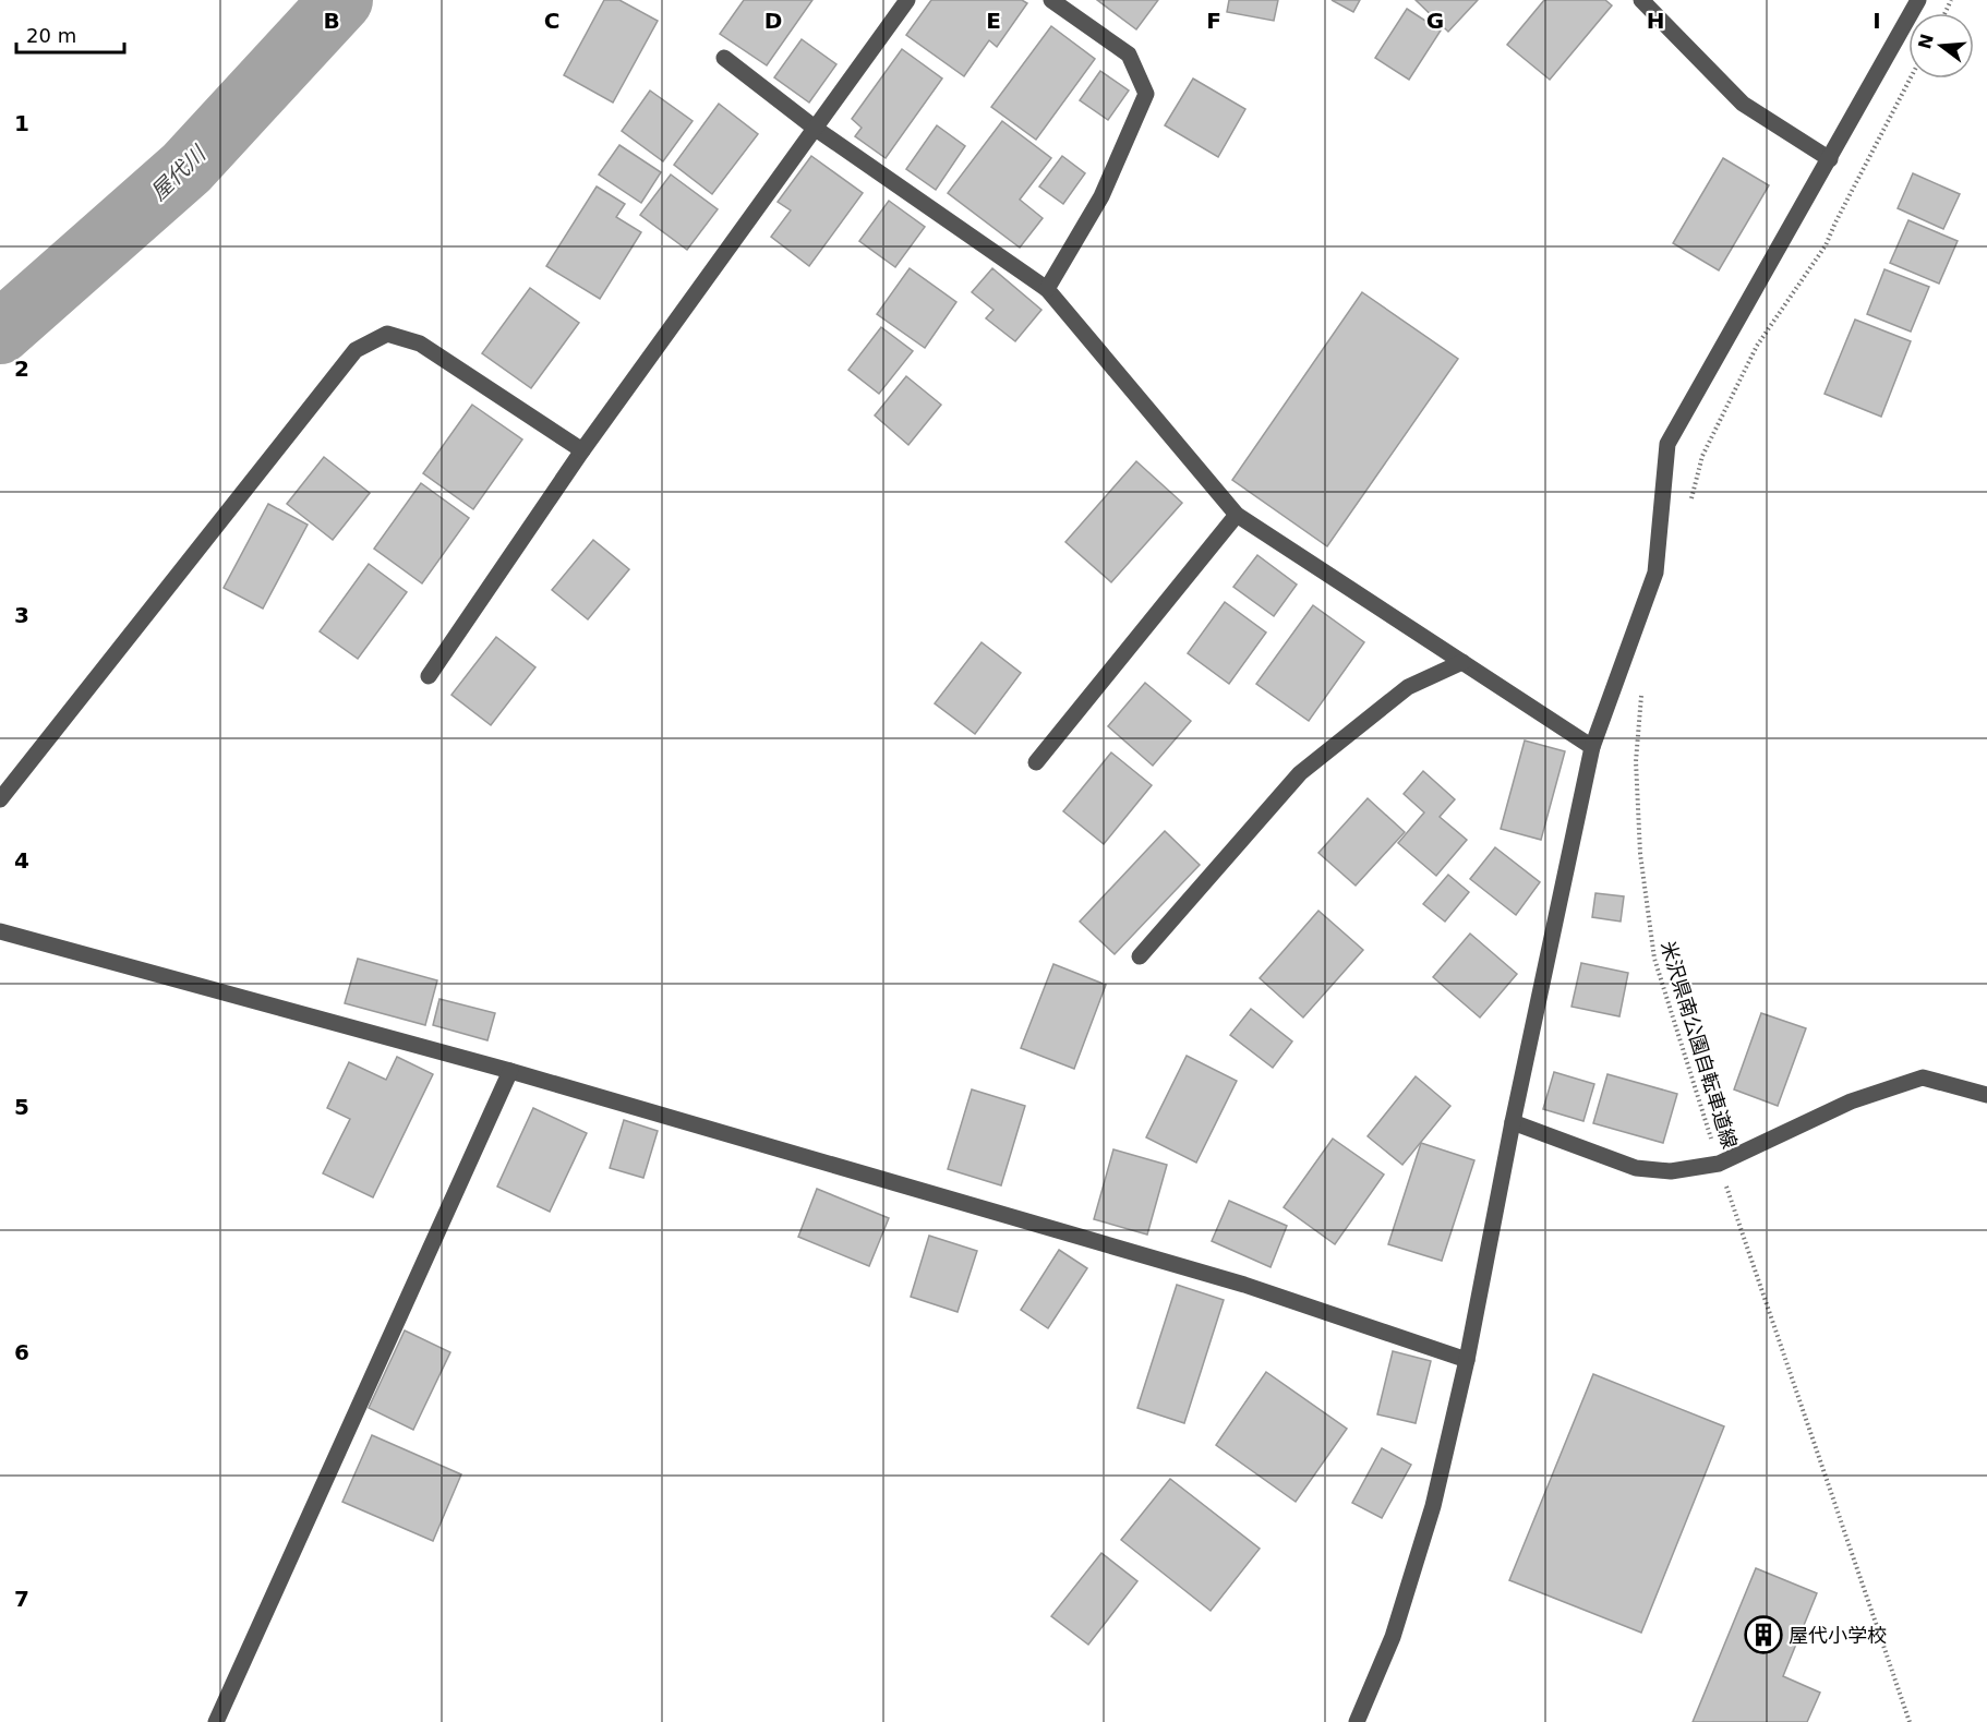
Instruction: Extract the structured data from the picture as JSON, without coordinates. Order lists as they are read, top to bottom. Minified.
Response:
{"streets":{"path":["米沢県南公園自転車道線"]},"water":["屋代川"],"places":{"building":["屋代小学校"]},"scale_bar":"20 m","north":"left","grid":{"columns":["B","C","D","E","F","G","H","I"],"rows":["1","2","3","4","5","6","7"]}}
